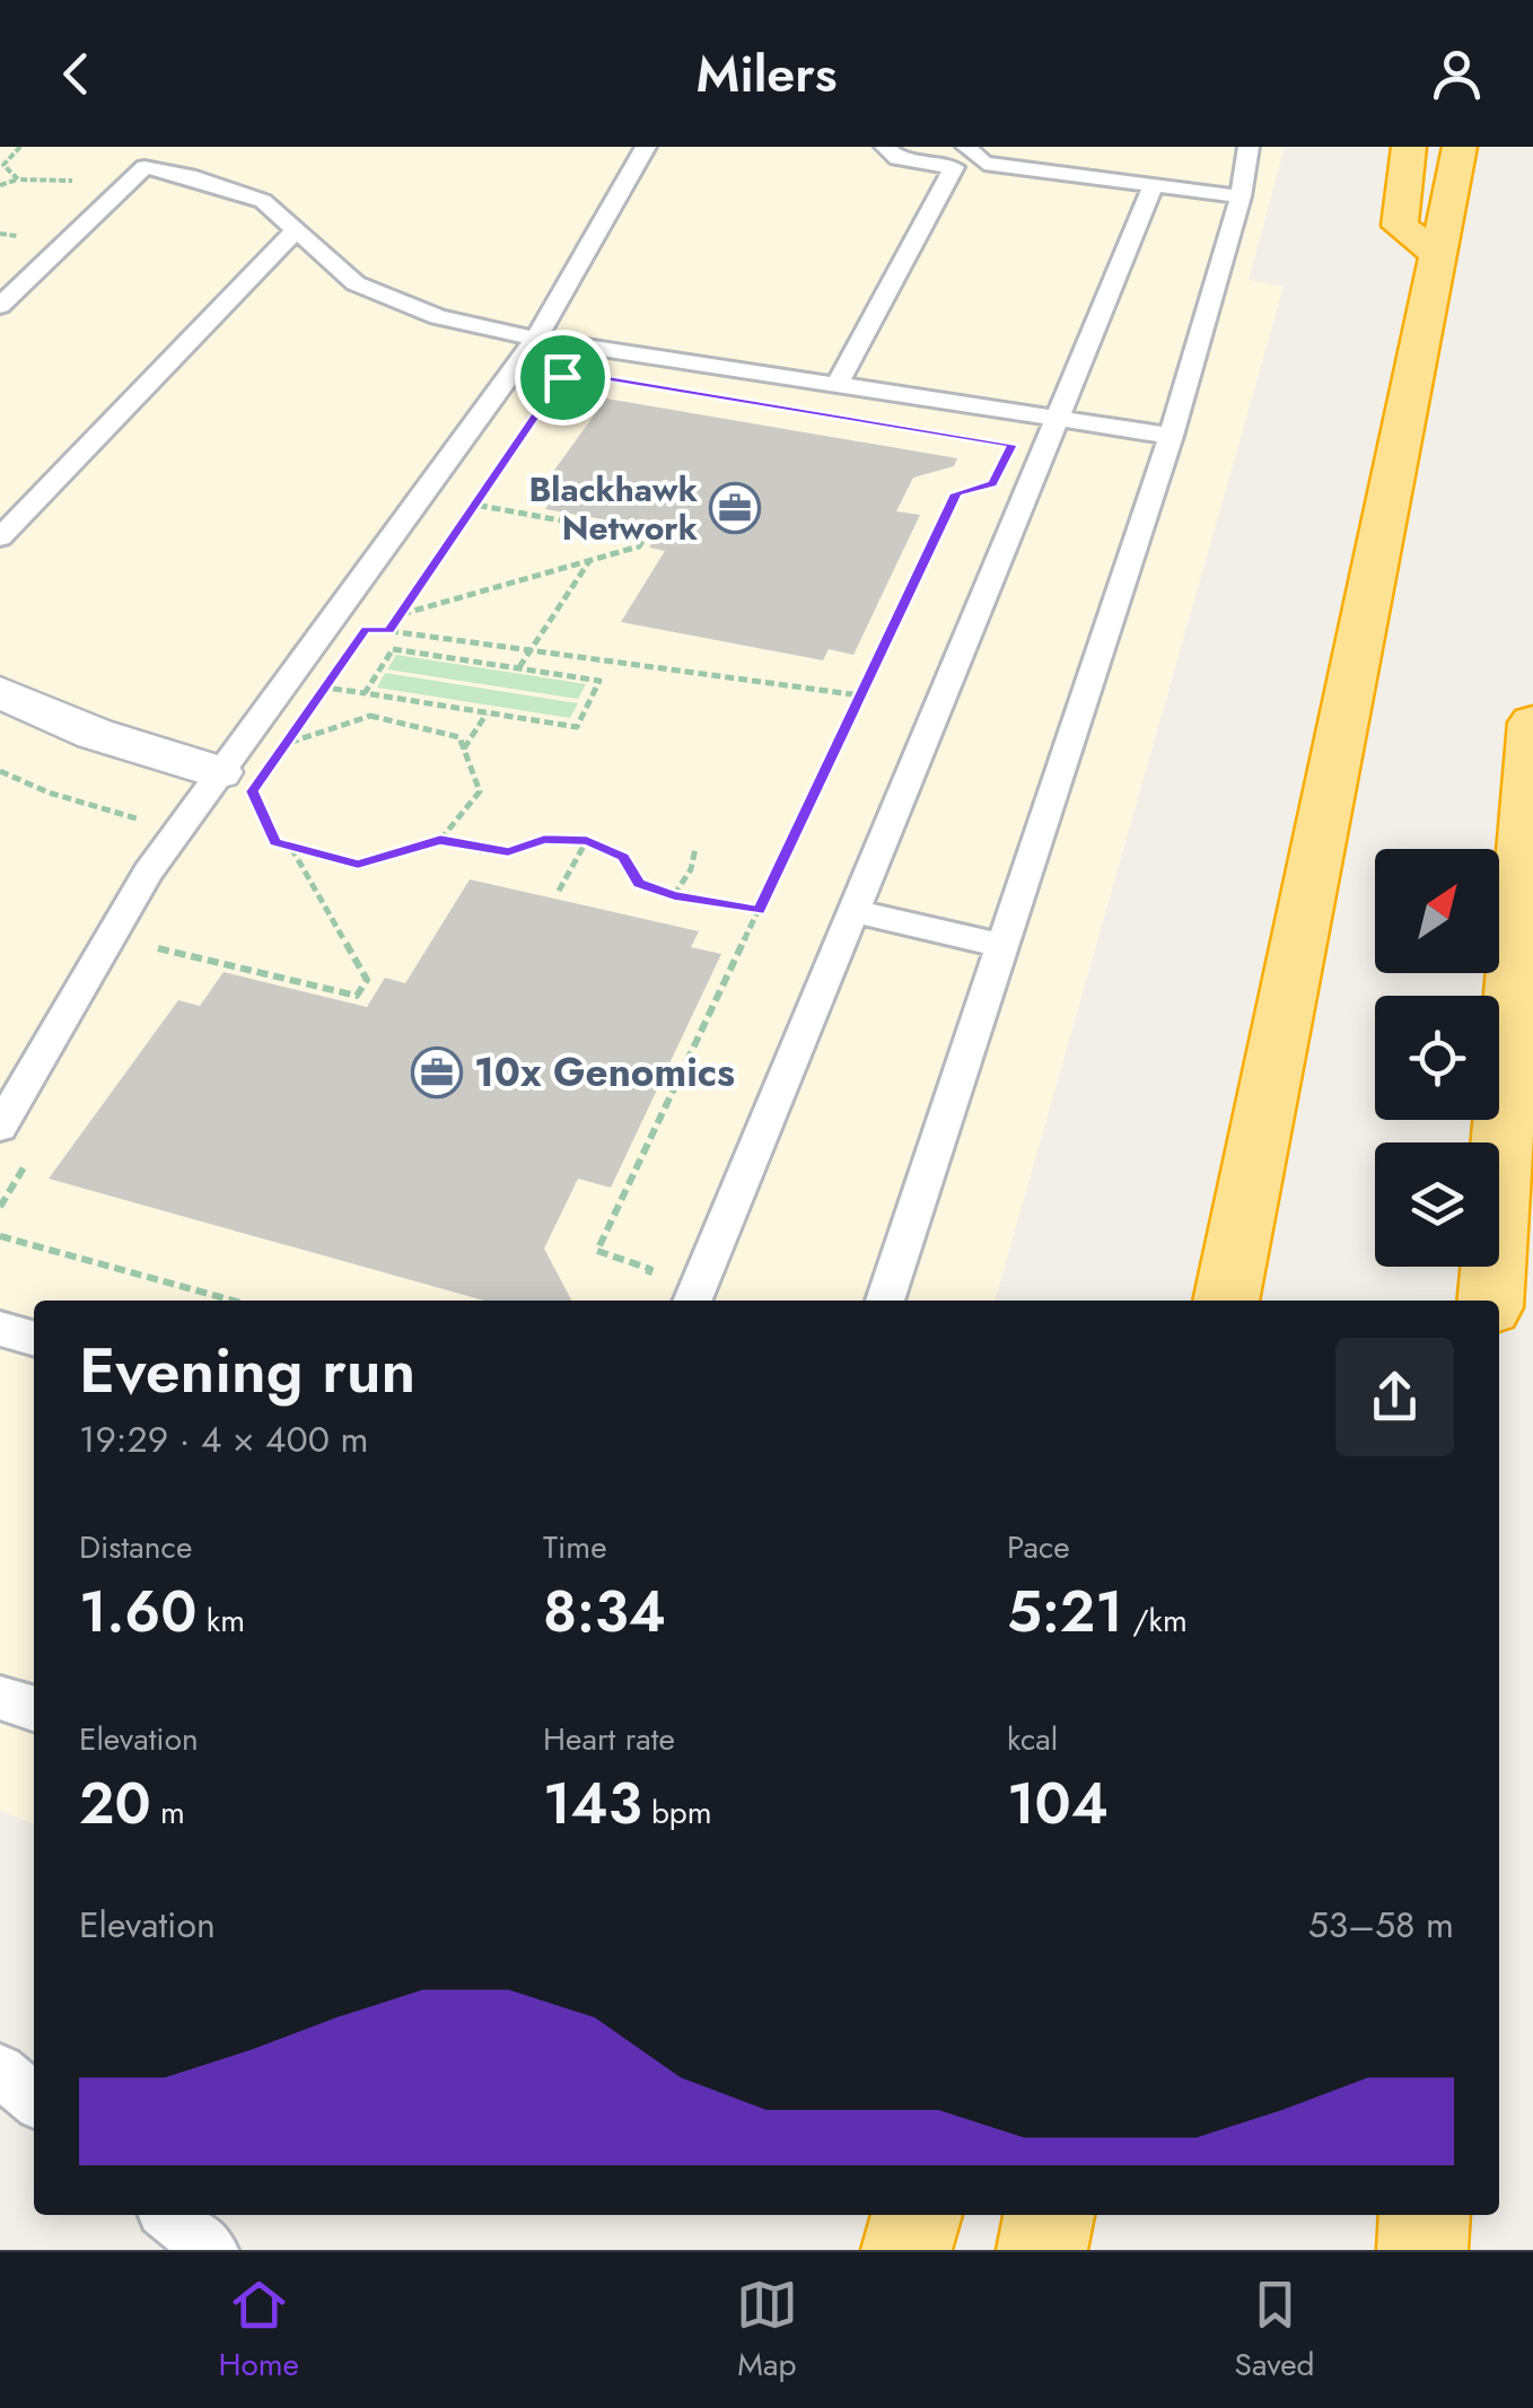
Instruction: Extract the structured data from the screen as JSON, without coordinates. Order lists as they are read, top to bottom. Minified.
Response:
{"places":{"office":["Blackhawk Network","10x Genomics"]},"north":"top right","page":{"header":"Milers","heading":["Evening run","19:29 · 4 × 400 m"],"stats":[["Distance","1.60 km"],["Time","8:34"],["Pace","5:21 /km"],["Elevation","20 m"],["Heart rate","143 bpm"],["kcal","104"]],"chart":["Elevation","53–58 m"],"tabs":["Home","Map","Saved"]}}
